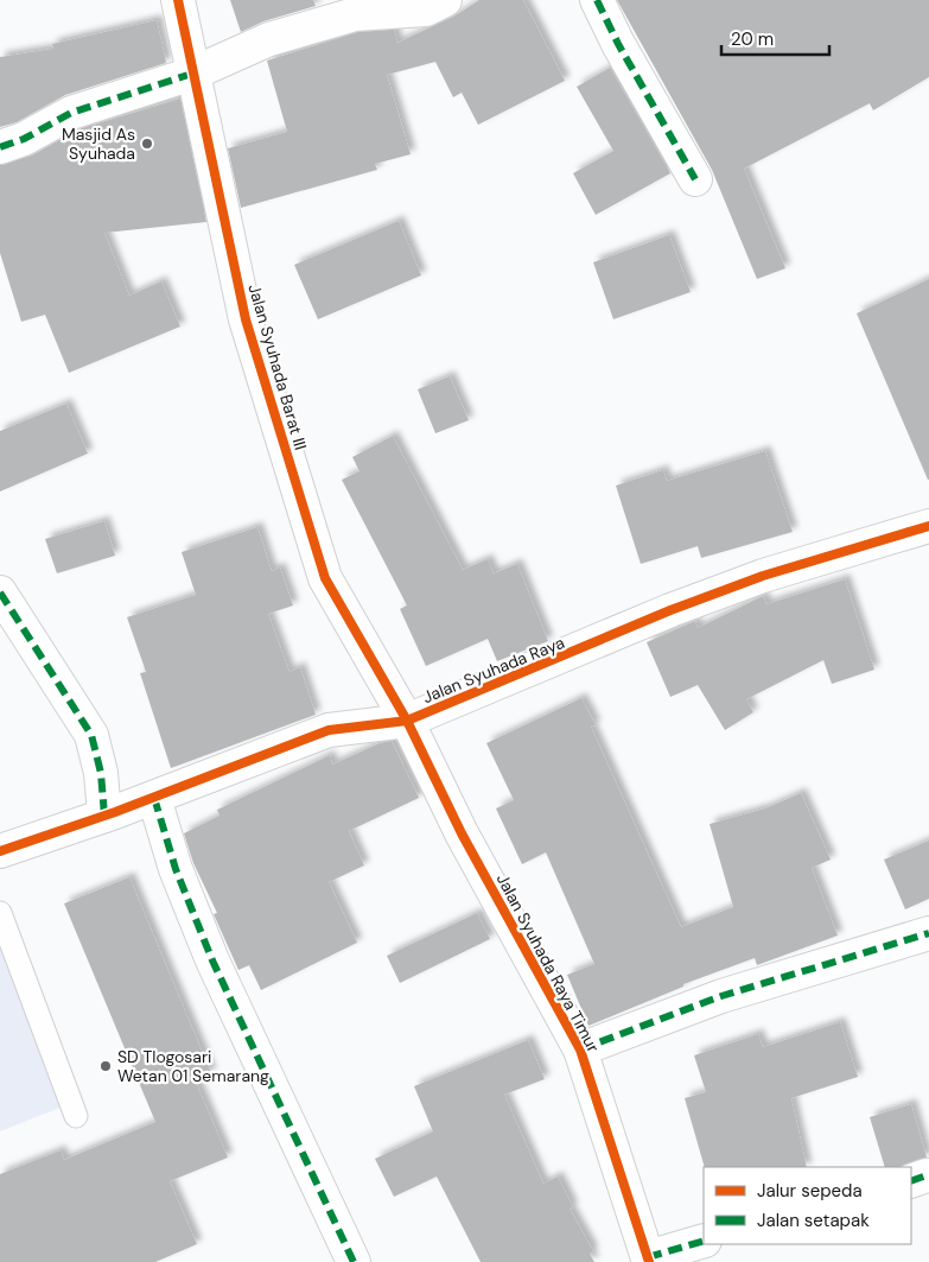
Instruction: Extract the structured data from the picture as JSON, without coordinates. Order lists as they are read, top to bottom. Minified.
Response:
{"streets":{"street":["Jalan Syuhada Barat III","Jalan Syuhada Raya","Jalan Syuhada Raya Timur"]},"crossings":[["Jalan Syuhada Barat III","Jalan Syuhada Raya"],["Jalan Syuhada Barat III","Jalan Syuhada Raya Timur"],["Jalan Syuhada Raya","Jalan Syuhada Raya Timur"]],"places":["Masjid As Syuhada","SD Tlogosari Wetan 01 Semarang"],"legend":["Jalur sepeda","Jalan setapak"],"scale_bar":"20 m"}
